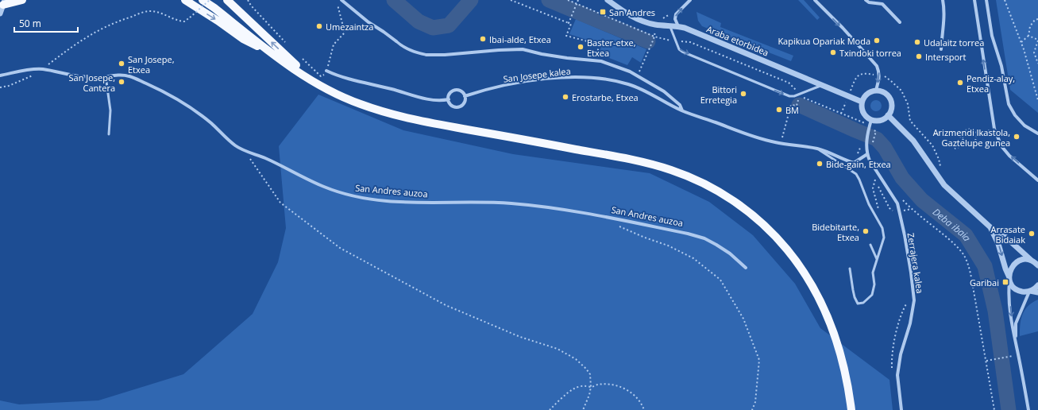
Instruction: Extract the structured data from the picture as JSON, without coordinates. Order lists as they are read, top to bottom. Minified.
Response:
{"streets":{"street":["Araba etorbidea","San Josepe kalea","San Andres auzoa","Zerrajera kalea"]},"crossings":[["Araba etorbidea","Zerrajera kalea"],["San Josepe kalea","Zerrajera kalea"]],"water":["Deba ibaia"],"places":{"transit":["San Andres","Garibai"],"other":["Umezaintza","Ibai-alde, Etxea","Kapikua Opariak Moda","Udalaitz torrea","Baster-etxe, Etxea","Txindoki torrea","Intersport","San Josepe, Etxea","San Josepe, Cantera","Pendiz-alay, Etxea","Bittori Erretegia","Erostarbe, Etxea","BM","Arizmendi Ikastola, Gaztelupe gunea","Bide-gain, Etxea","Bidebitarte, Etxea","Arrasate Bidaiak"]},"scale_bar":"50 m"}
